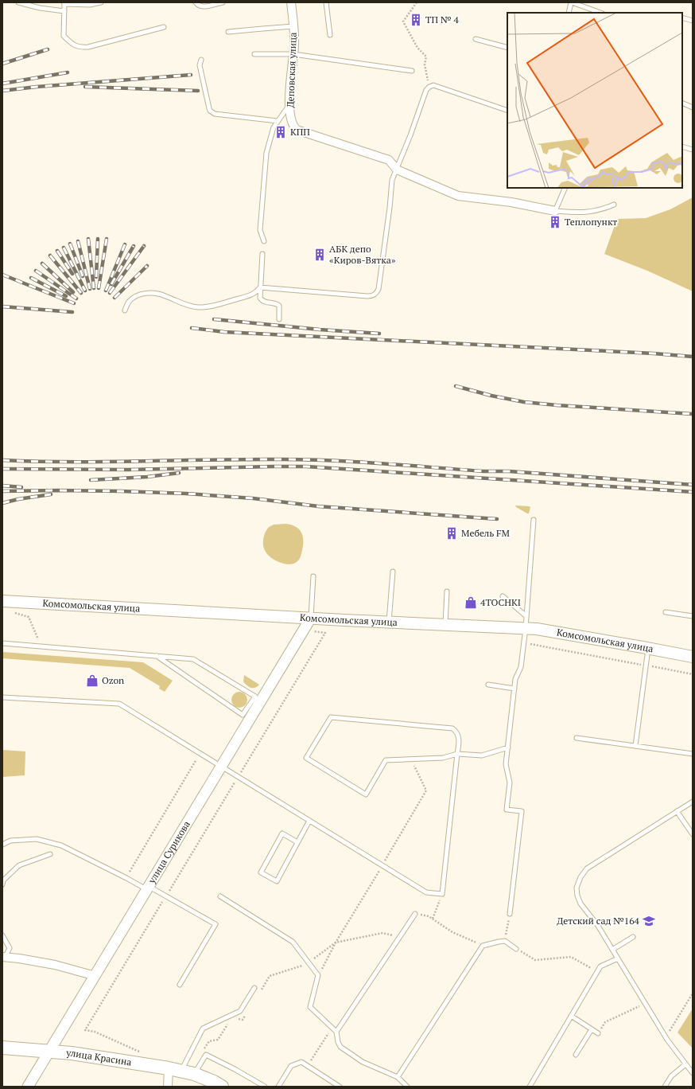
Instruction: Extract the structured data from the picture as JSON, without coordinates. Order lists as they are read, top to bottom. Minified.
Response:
{"streets":{"main road":["Комсомольская улица","улица Красина"],"street":["Деповская улица","улица Сурикова"]},"crossings":[["Комсомольская улица","улица Сурикова"],["улица Сурикова","улица Красина"]],"places":{"building":["ТП № 4","КПП","Теплопункт","АБК депо «Киров-Вятка»","Мебель FM"],"shop":["4TOCHKI","Ozon"],"school or university":["Детский сад №164"]}}
